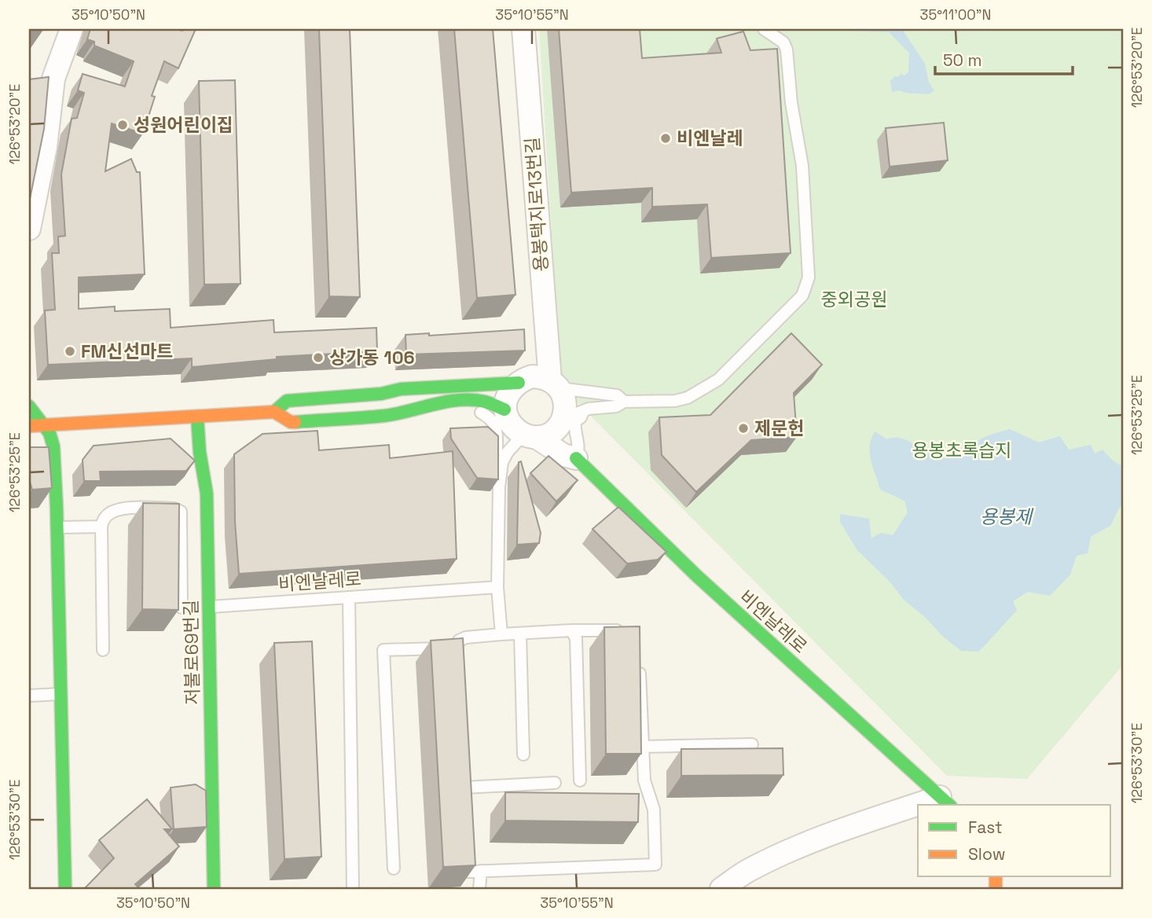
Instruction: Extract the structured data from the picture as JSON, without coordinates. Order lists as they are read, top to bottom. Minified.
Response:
{"streets":{"street":["용봉택지로13번길","비엔날레로","저불로69번길"]},"crossings":[["비엔날레로","저불로69번길"]],"water":["용봉제"],"parks":["중외공원","용봉초록습지"],"places":["성원어린이집","비엔날레","FM신선마트","상가동 106","제문헌"],"legend":["Fast","Slow"],"scale_bar":"50 m","coordinates":["35°10'50\"N","35°10'55\"N","35°11'00\"N","126°53'20\"E","126°53'25\"E","126°53'30\"E"]}
